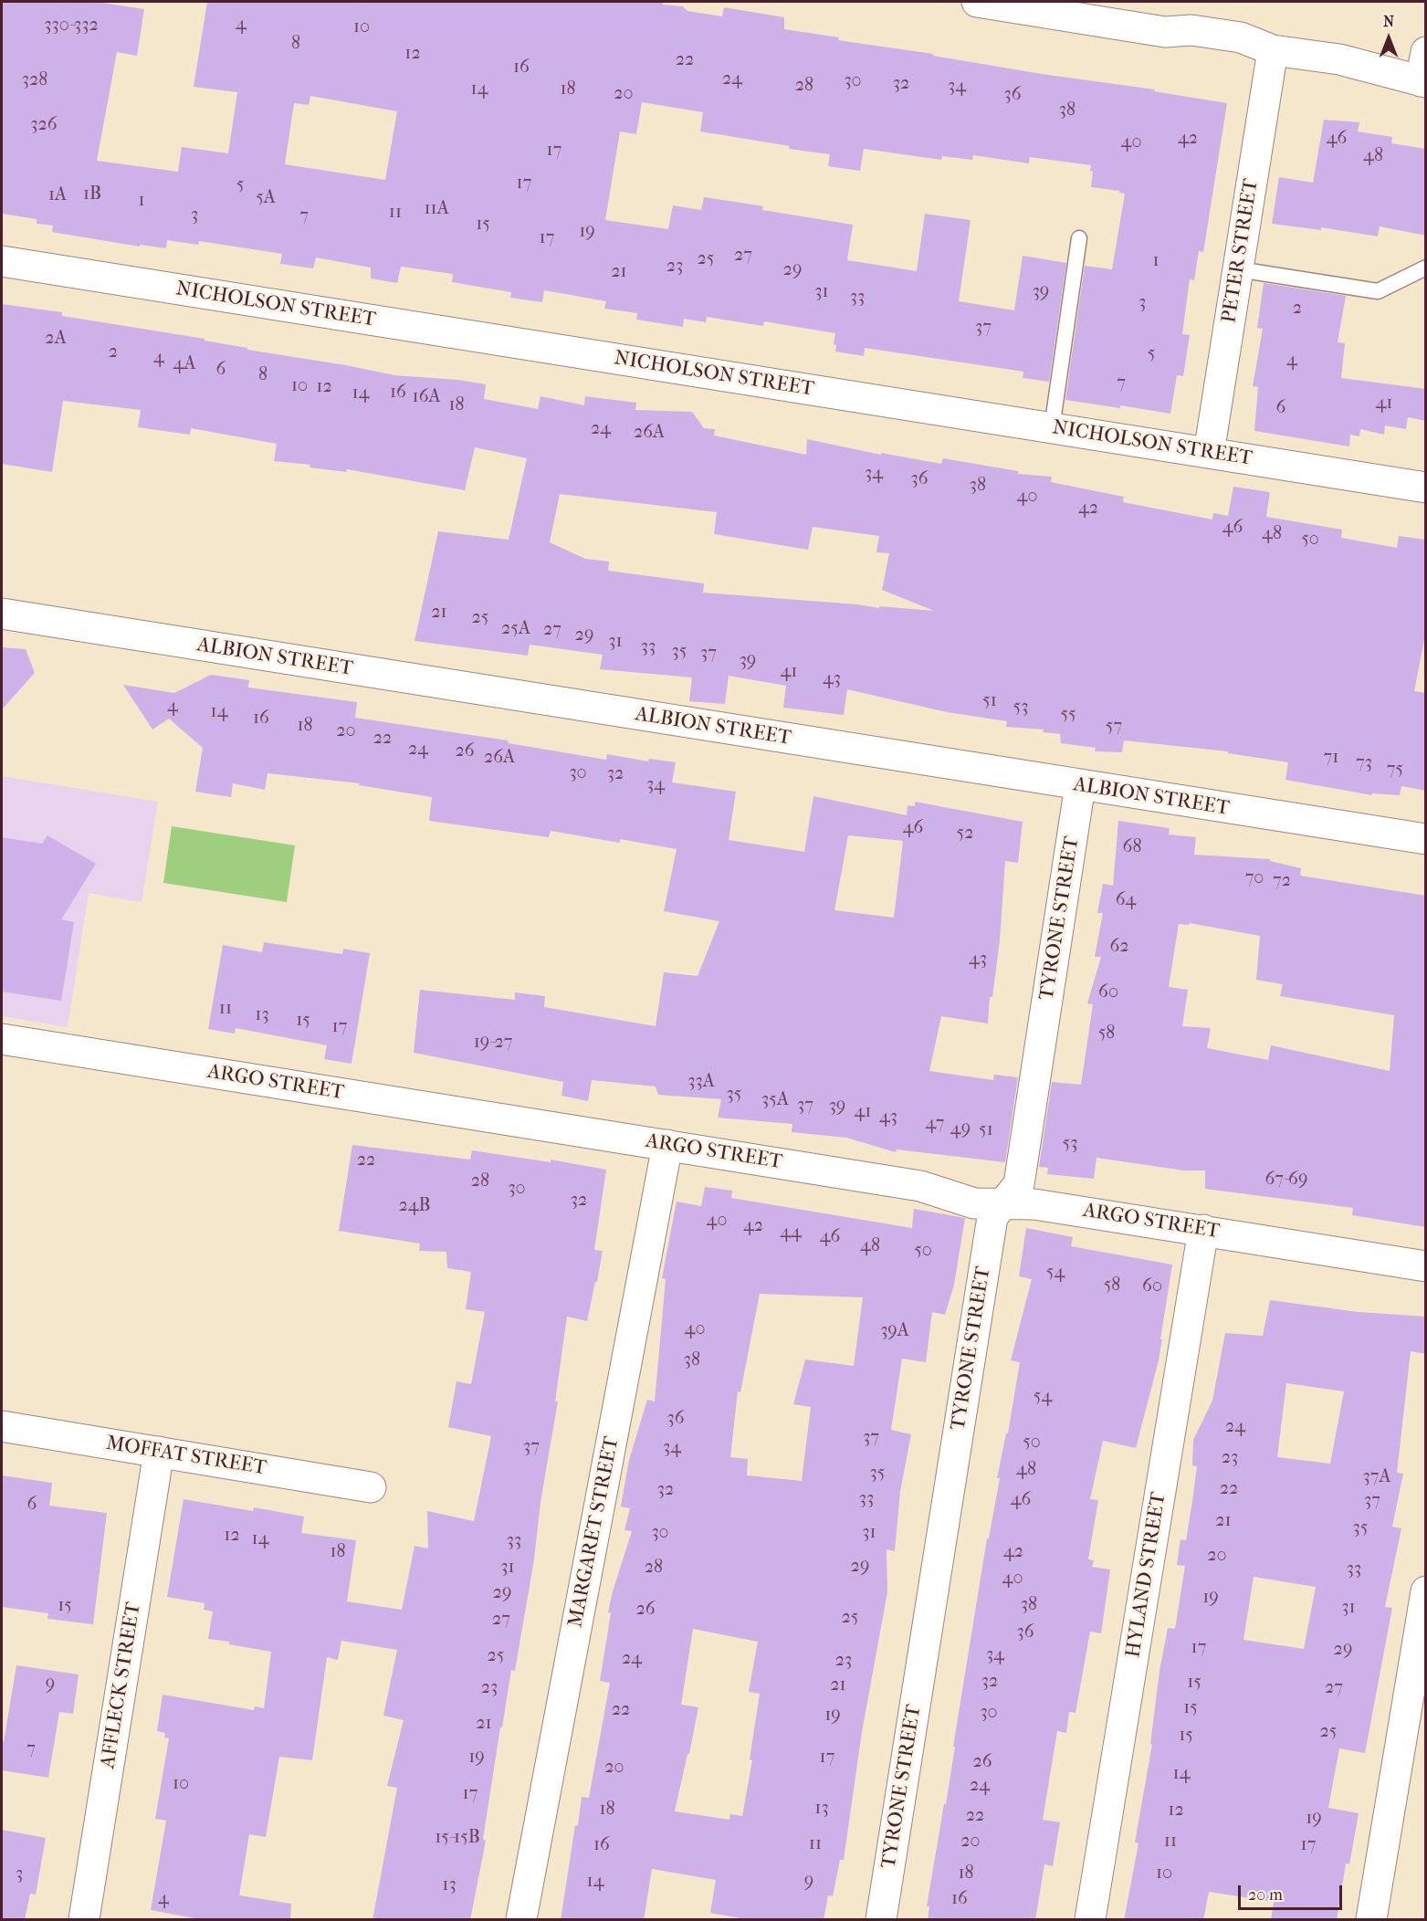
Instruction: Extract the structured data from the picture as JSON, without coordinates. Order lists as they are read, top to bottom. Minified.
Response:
{"streets":{"street":["PETER STREET","NICHOLSON STREET","ALBION STREET","TYRONE STREET","ARGO STREET","MOFFAT STREET","MARGARET STREET","HYLAND STREET","AFFLECK STREET"]},"crossings":[["PETER STREET","NICHOLSON STREET"],["ALBION STREET","TYRONE STREET"],["TYRONE STREET","ARGO STREET"],["ARGO STREET","MARGARET STREET"],["ARGO STREET","HYLAND STREET"],["MOFFAT STREET","AFFLECK STREET"]],"house_numbers":["4","330-332","10","8","12","22","16","24","328","30","32","28","34","14","18","20","36","38","326","42","46","40","17","48","17","5","1B","1A","5A","1","11A","11","3","7","15","19","17","27","25","1","23","29","21","31","39","33","3","2","37","2A","2","5","4","4","4A","6","8","7","10","12","16","14","16A","41","18","6","24","26A","34","36","38","40","42","46","48","50","21","25","25A","27","29","31","33","35","37","39","41","43","51","4","53","14","55","16","18","57","20","22","24","26","26A","71","73","75","30","32","34","46","52","68","70","72","64","62","43","60","11","13","15","17","58","19-27","33A","35","35A","37","39","41","43","47","49","51","53","22","67-69","28","30","32","24B","40","42","44","46","48","50","54","58","60","40","39A","38","54","36","24","37","50","37","34","23","48","35","37A","22","32","33","46","37","6","21","35","30","31","12","14","33","18","42","20","29","31","28","33","40","29","19","38","15","31","26","25","27","36","17","29","34","25","24","23","32","15","9","21","23","27","15","22","30","19","21","25","15","7","19","17","26","20","14","10","24","17","13","18","12","22","19","15-15B","20","11","11","16","17","18","10","3","14","9","13","4","16"],"scale_bar":"20 m","north":"top"}
